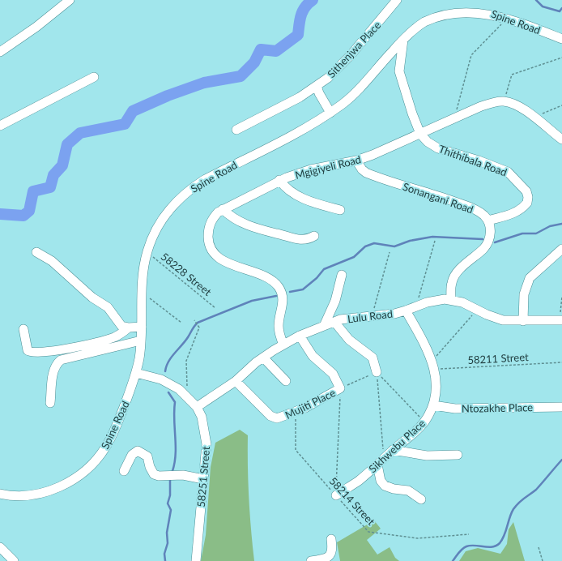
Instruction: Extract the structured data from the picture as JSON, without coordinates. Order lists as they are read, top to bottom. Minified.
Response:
{"streets":{"street":["Spine Road","Sithenjwa Place","Thithibala Road","Mgigiyeli Road","Sonangani Road","Lulu Road","Mujiti Place","Ntozakhe Place","Sikhwebu Place","58251 Street"],"path":["58228 Street","58211 Street","58214 Street"]},"crossings":[["Spine Road","Thithibala Road"],["Spine Road","58228 Street"],["Spine Road","58251 Street"],["Thithibala Road","Mgigiyeli Road"],["Thithibala Road","Sonangani Road"],["Mgigiyeli Road","Sonangani Road"],["Mgigiyeli Road","Lulu Road"],["Lulu Road","Mujiti Place"],["Lulu Road","Sikhwebu Place"],["Lulu Road","58251 Street"],["58211 Street","Sikhwebu Place"],["Mujiti Place","58214 Street"],["Ntozakhe Place","Sikhwebu Place"],["Sikhwebu Place","58214 Street"]]}
